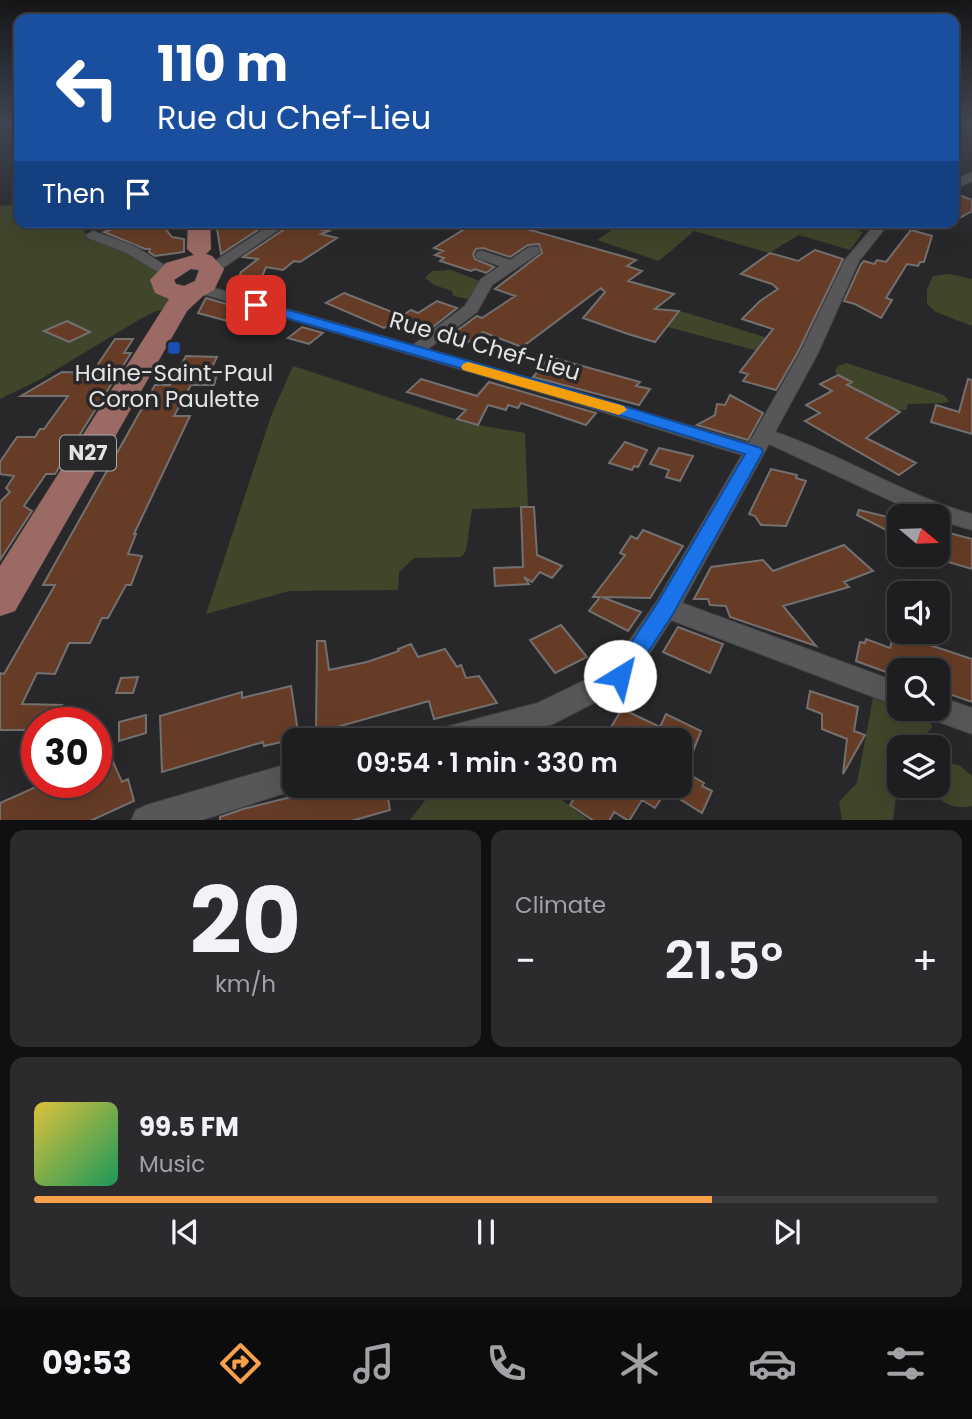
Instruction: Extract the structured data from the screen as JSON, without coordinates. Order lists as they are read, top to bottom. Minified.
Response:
{"streets":{"main road":["N27"],"street":["Rue du Chef-Lieu"]},"crossings":[["Rue du Chef-Lieu","N27"]],"places":{"transit":["Haine-Saint-Paul Coron Paulette"]},"north":"right","page":{"turn":["110 m","Rue du Chef-Lieu"],"then":"Then","limit":"30","trip":"09:54 · 1 min · 330 m","tile":[["20","km/h"],"Climate"],"heat":["−","21.5°","+"],"song":["99.5 FM","Music"],"tabs":"09:53"}}
